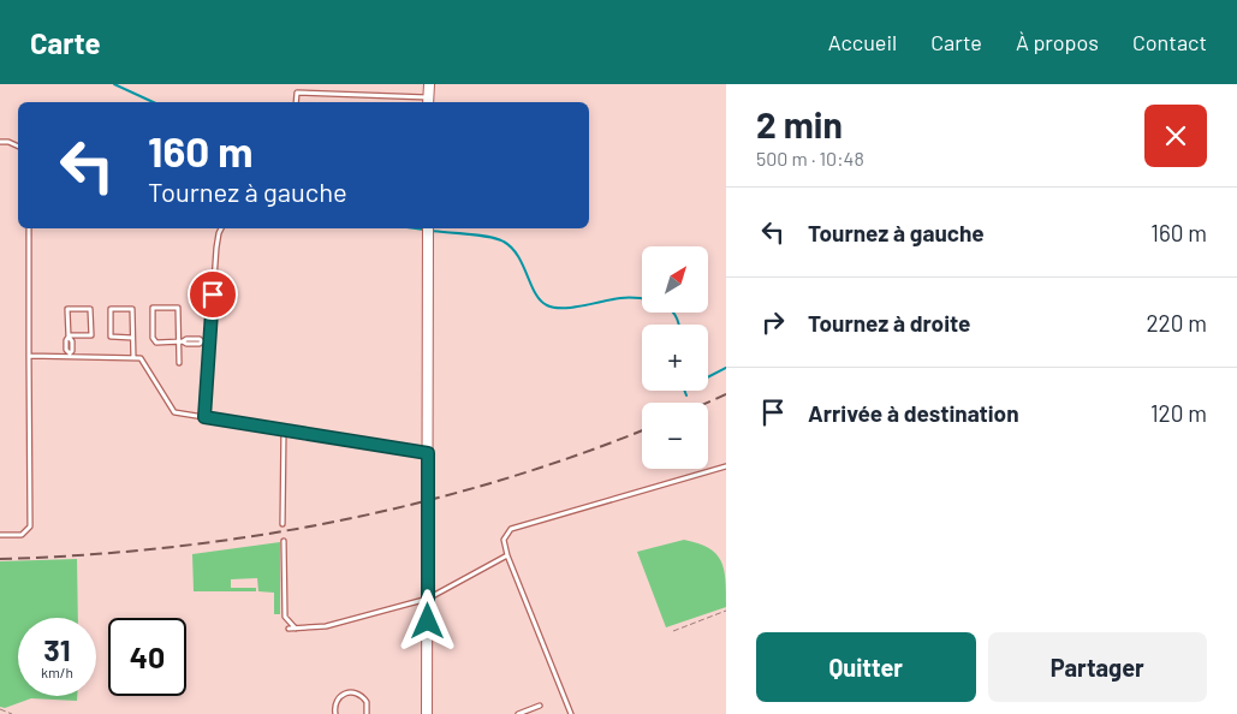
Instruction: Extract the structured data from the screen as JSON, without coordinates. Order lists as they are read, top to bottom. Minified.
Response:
{"north":"top right","page":{"header":"Carte","nav":["Accueil","Carte","À propos","Contact"],"heading":["2 min","500 m · 10:48"],"turn":["160 m","Tournez à gauche"],"list":[{"name":"Tournez à gauche","value":"160 m"},{"name":"Tournez à droite","value":"220 m"},{"name":"Arrivée à destination","value":"120 m"}],"map_buttons":["+","−"],"speed":"31 km/h","limit":"40","buttons":["Quitter","Partager"]}}
